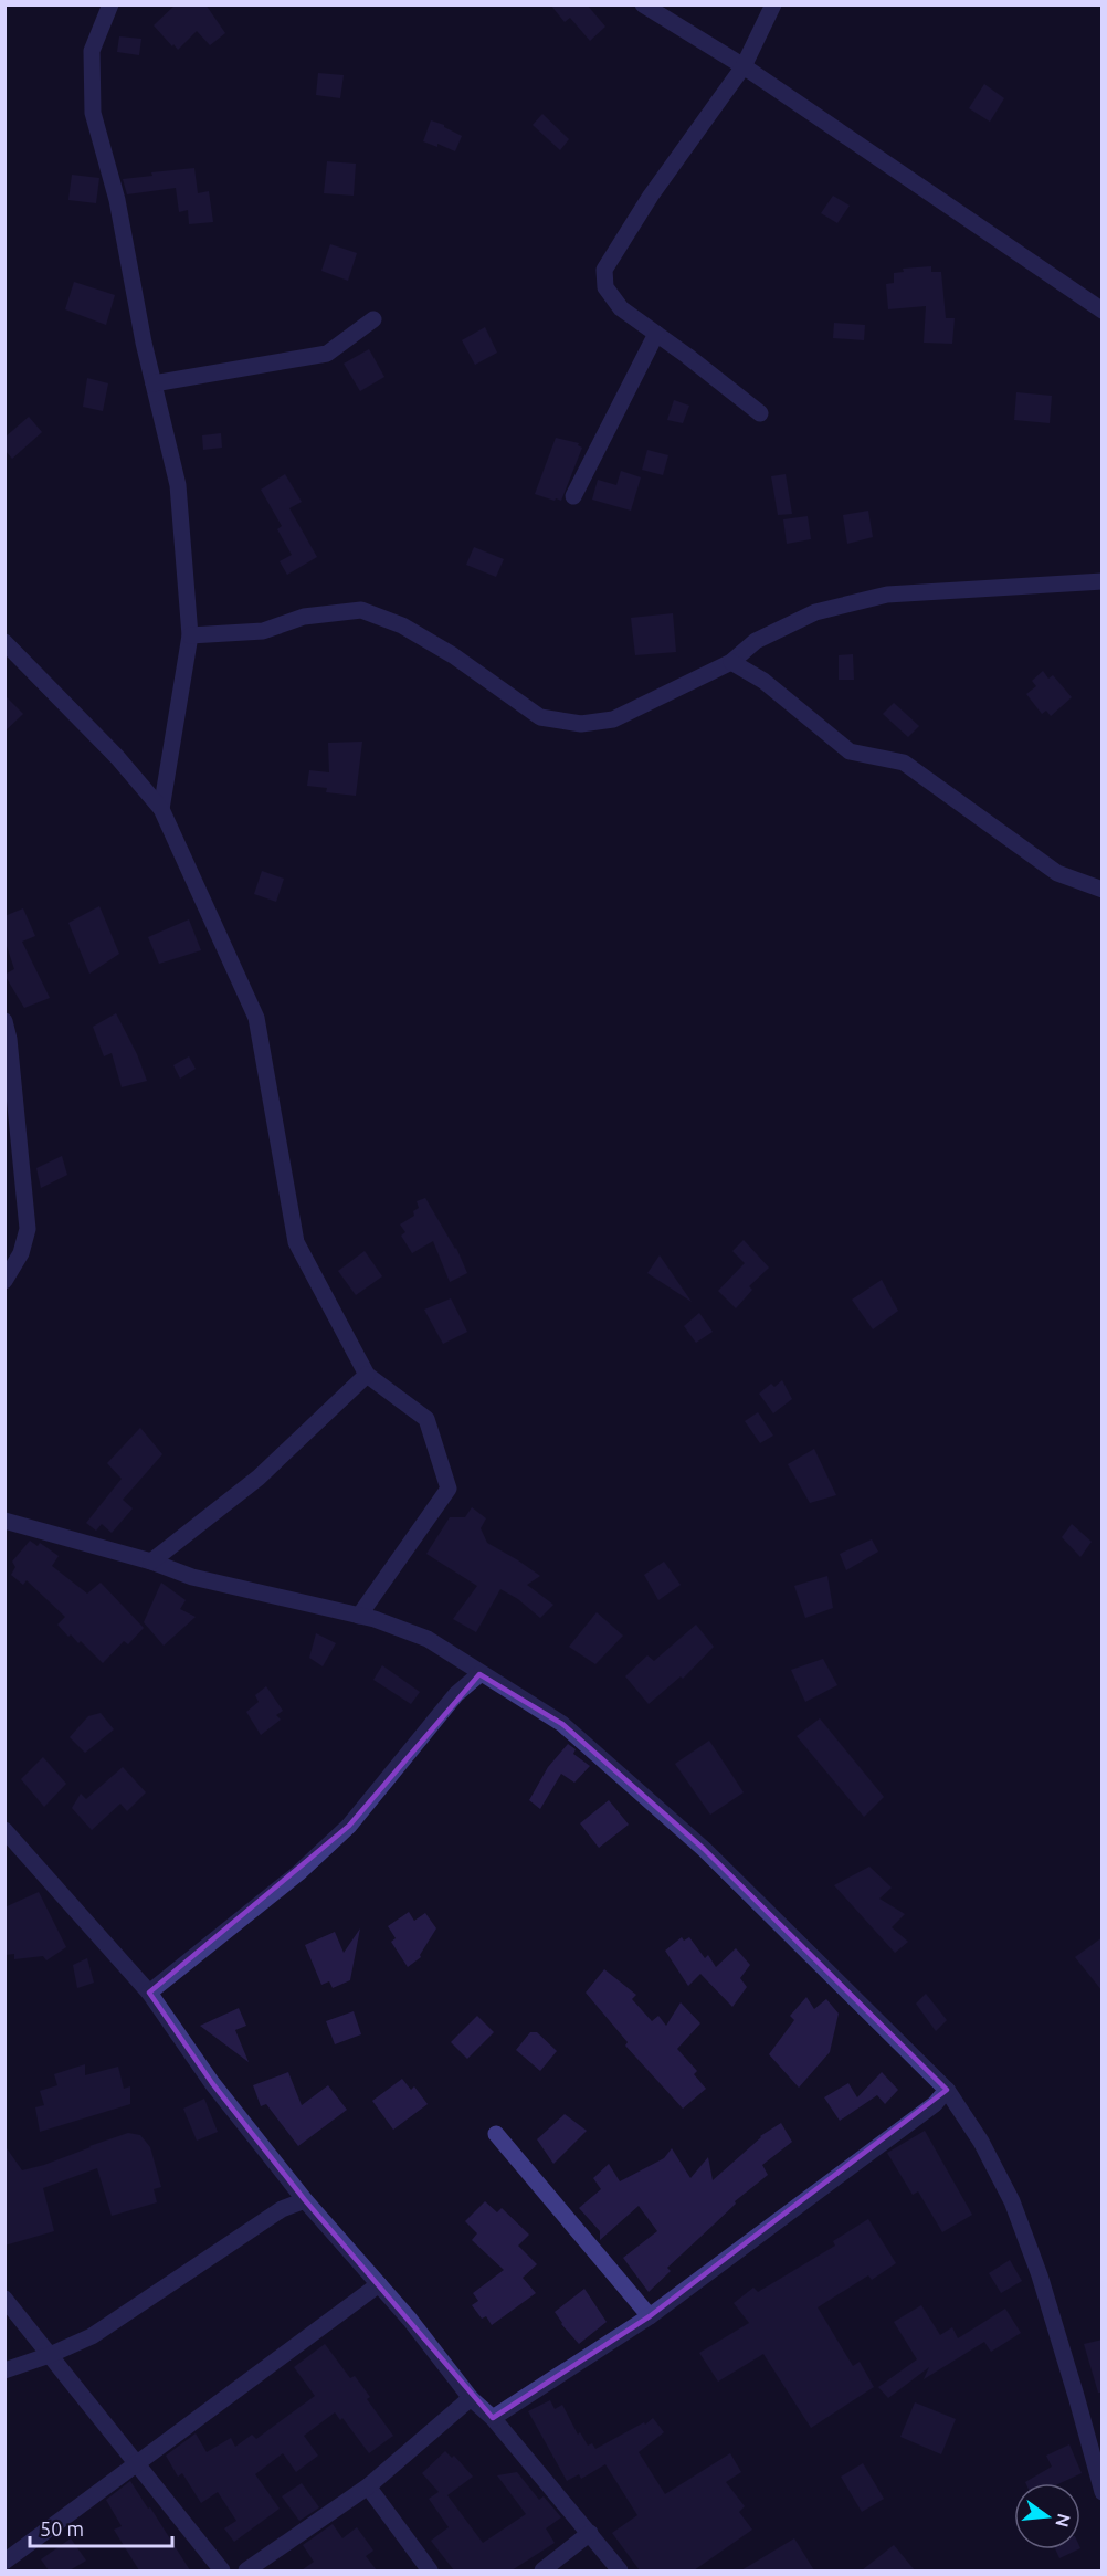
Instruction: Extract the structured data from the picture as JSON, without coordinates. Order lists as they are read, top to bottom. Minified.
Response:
{"scale_bar":"50 m","north":"right"}
